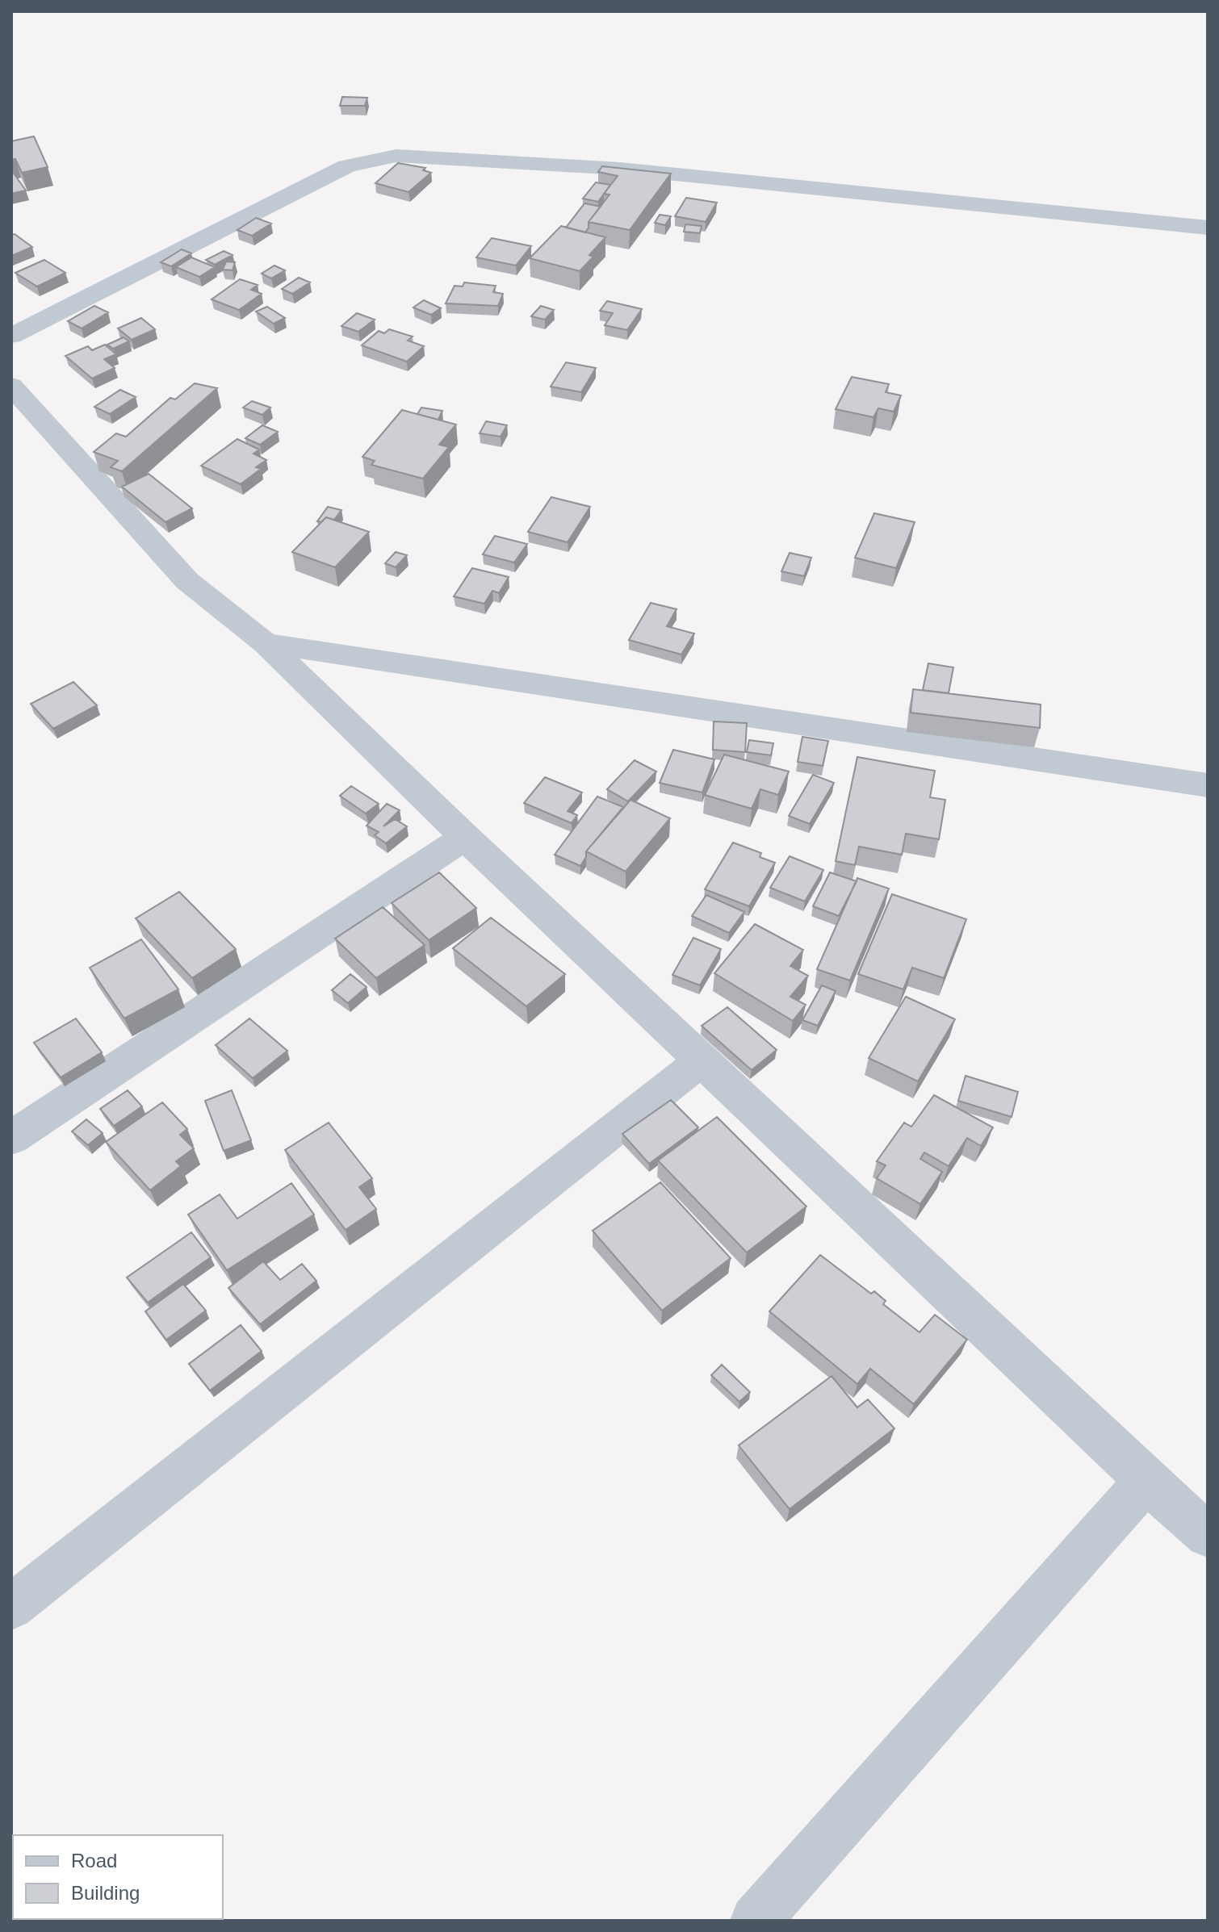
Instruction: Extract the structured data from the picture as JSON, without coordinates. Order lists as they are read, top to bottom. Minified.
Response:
{"legend":["Road","Building"]}
